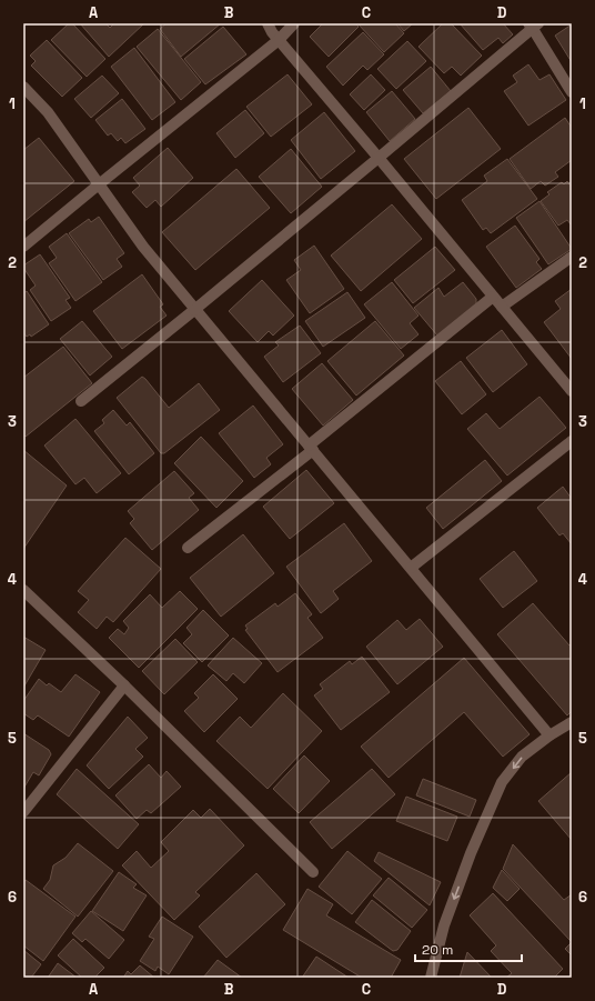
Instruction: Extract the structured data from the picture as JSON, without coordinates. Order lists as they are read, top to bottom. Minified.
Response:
{"scale_bar":"20 m","grid":{"columns":["A","B","C","D"],"rows":["1","2","3","4","5","6"]}}
